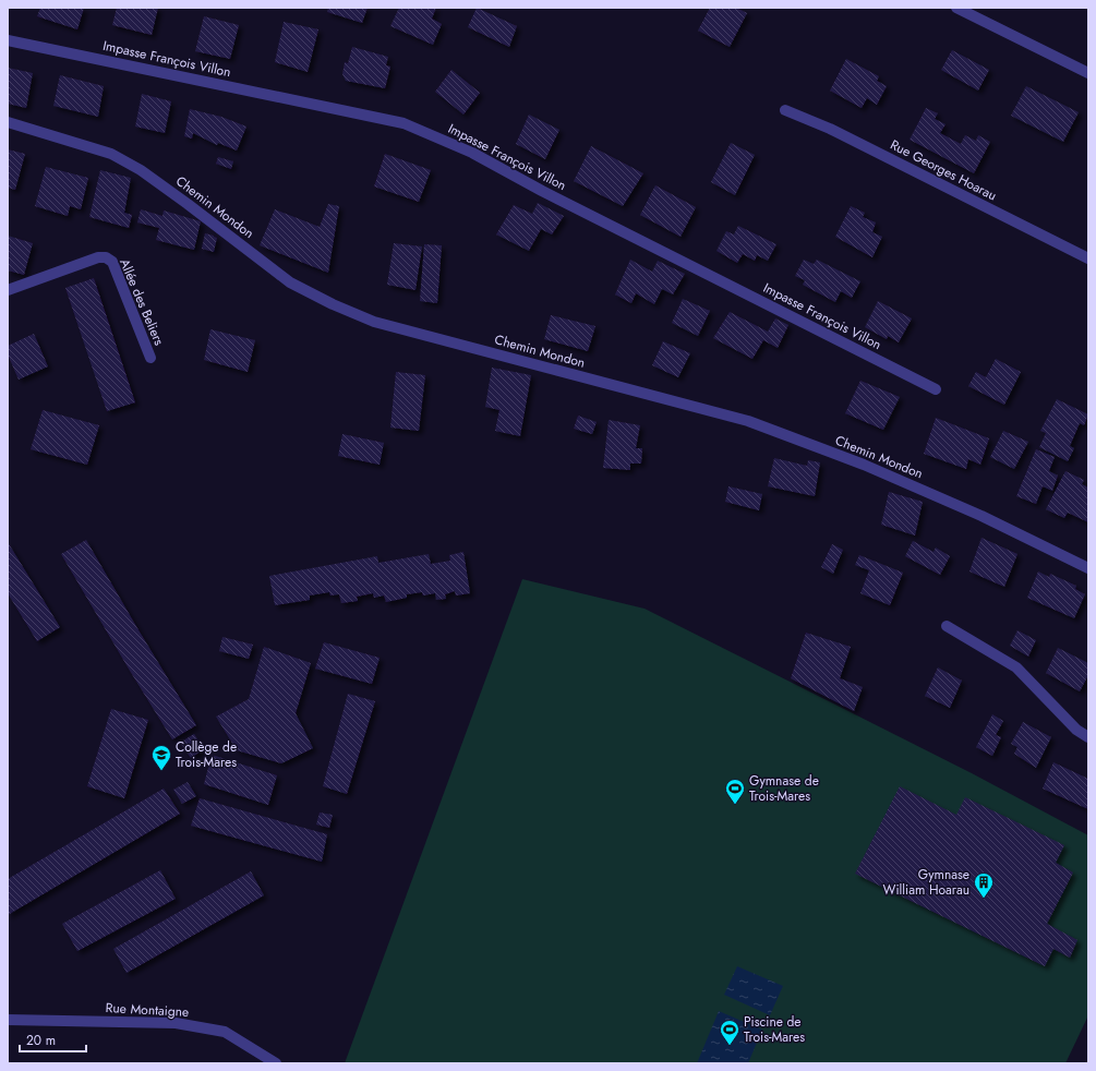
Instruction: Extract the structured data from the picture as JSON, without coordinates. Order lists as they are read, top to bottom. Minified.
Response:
{"streets":{"street":["Impasse François Villon","Rue Georges Hoarau","Chemin Mondon","Allée des Beliers","Rue Montaigne"]},"places":{"school or university":["Collège de Trois-Mares"],"sports":["Gymnase de Trois-Mares","Piscine de Trois-Mares"],"building":["Gymnase William Hoarau"]},"scale_bar":"20 m"}
